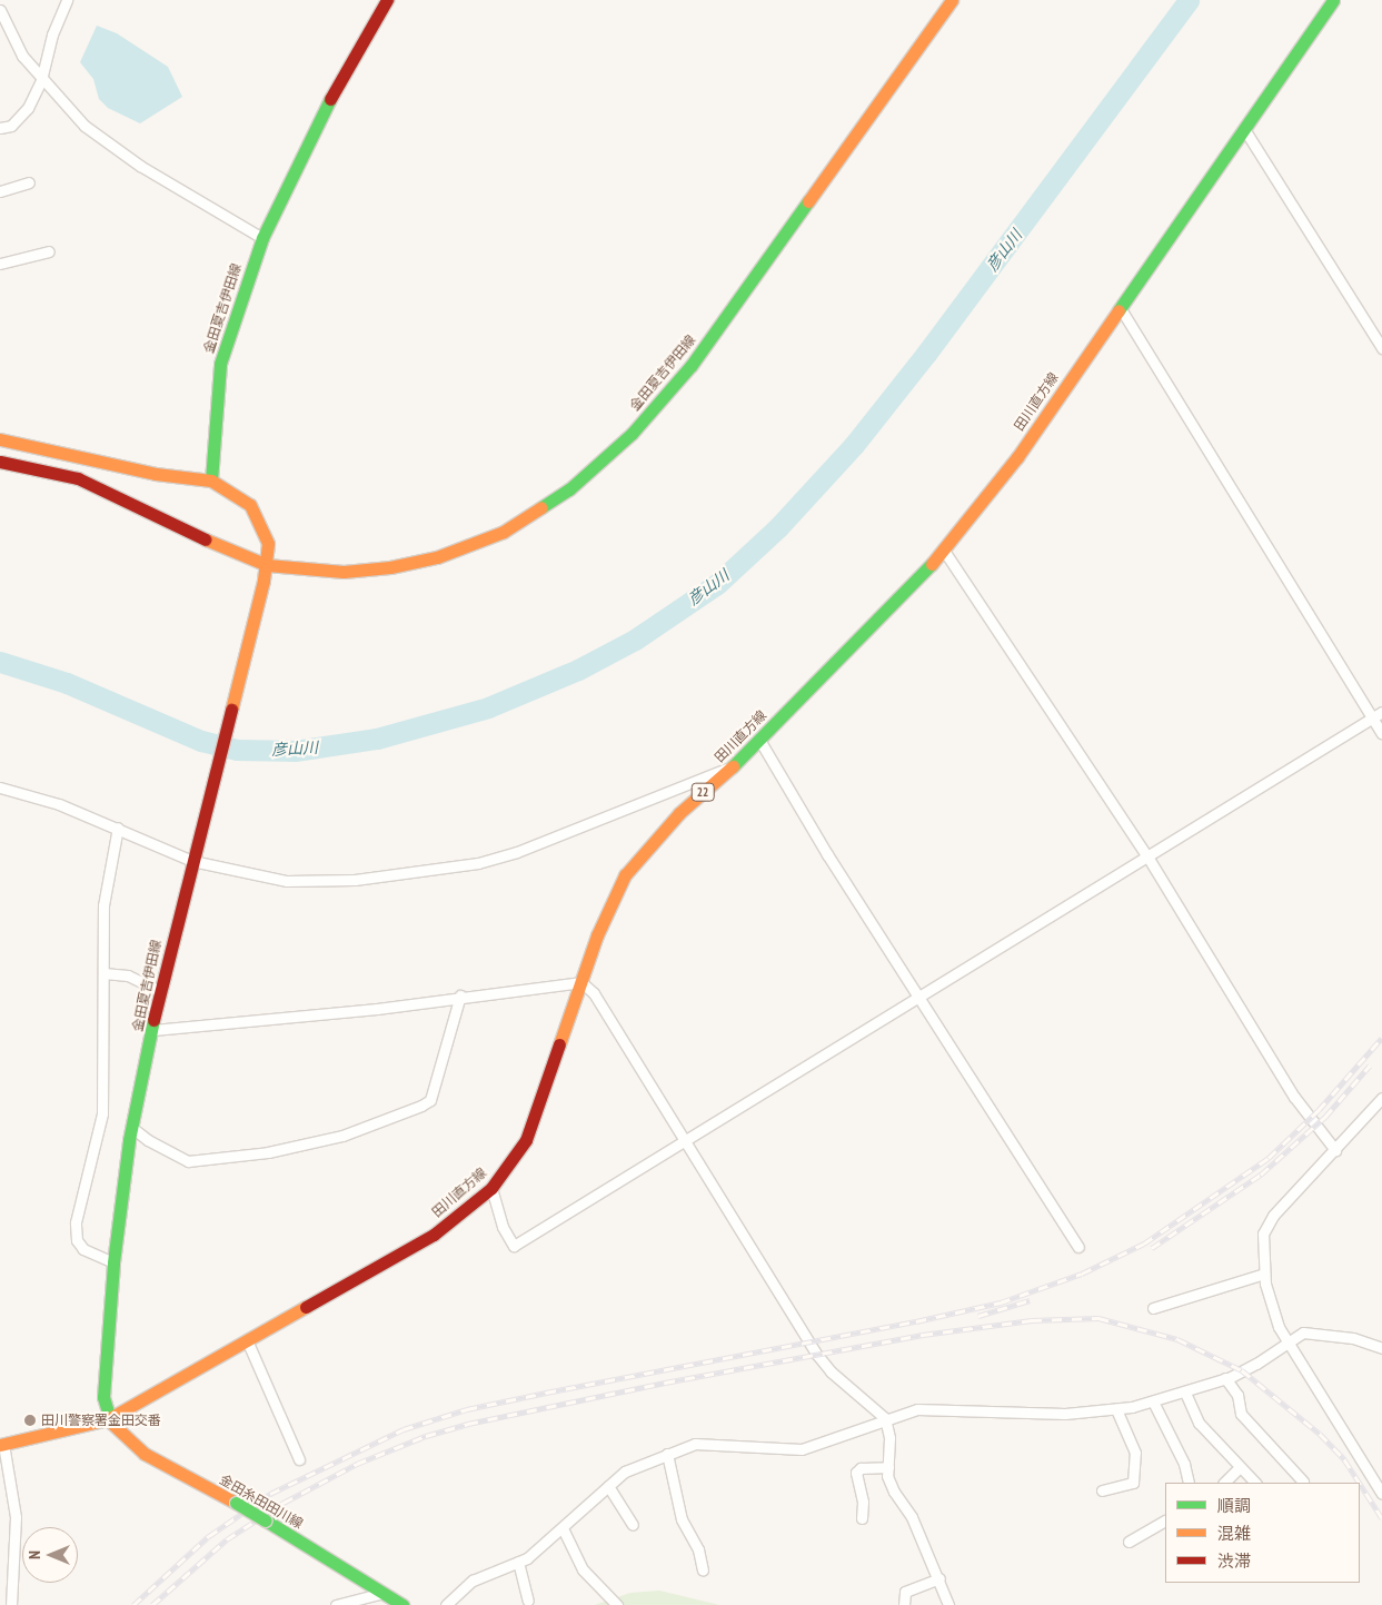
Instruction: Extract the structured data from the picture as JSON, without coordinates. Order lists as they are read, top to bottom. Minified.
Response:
{"streets":{"main road":["金田夏吉伊田線","田川直方線","22","金田糸田田川線"]},"crossings":[["金田夏吉伊田線","田川直方線"],["金田夏吉伊田線","金田糸田田川線"],["田川直方線","金田糸田田川線"]],"water":["彦山川"],"places":["田川警察署金田交番"],"legend":["順調","混雑","渋滞"],"north":"left"}
